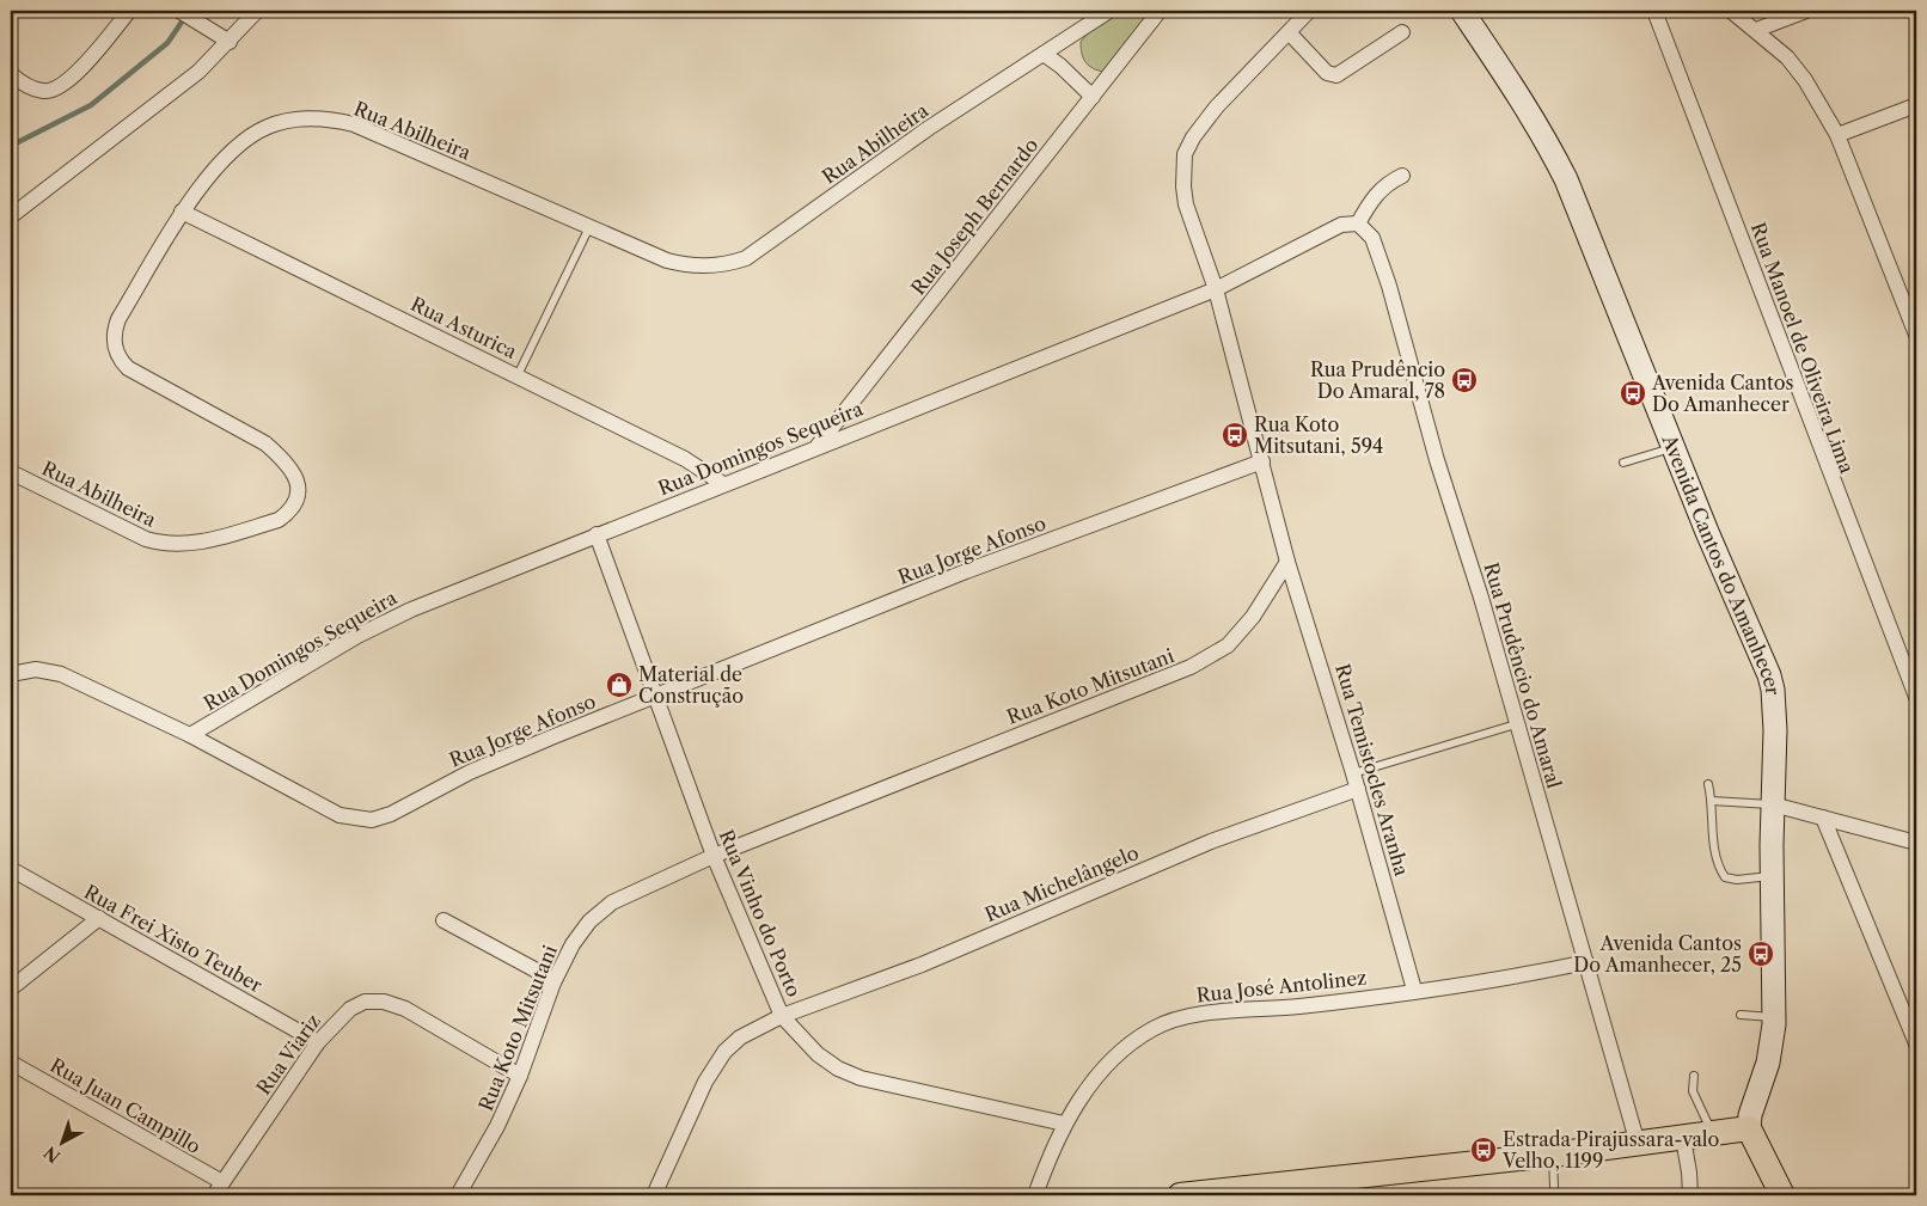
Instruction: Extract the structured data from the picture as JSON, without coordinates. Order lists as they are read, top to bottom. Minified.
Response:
{"streets":{"main road":["Avenida Cantos do Amanhecer"],"street":["Rua Abilheira","Rua Joseph Bernardo","Rua Asturica","Rua Manoel de Oliveira Lima","Rua Domingos Sequeira","Rua Jorge Afonso","Rua Prudêncio do Amaral","Rua Koto Mitsutani","Rua Temistocles Aranha","Rua Michelângelo","Rua Vinho do Porto","Rua Frei Xisto Teuber","Rua José Antolinez","Rua Viariz","Rua Juan Campillo"]},"crossings":[["Rua Abilheira","Rua Asturica"],["Rua Joseph Bernardo","Rua Domingos Sequeira"],["Rua Asturica","Rua Domingos Sequeira"],["Rua Domingos Sequeira","Rua Jorge Afonso"],["Rua Domingos Sequeira","Rua Prudêncio do Amaral"],["Rua Domingos Sequeira","Rua Vinho do Porto"],["Rua Jorge Afonso","Rua Vinho do Porto"],["Rua Prudêncio do Amaral","Rua José Antolinez"],["Rua Koto Mitsutani","Rua Temistocles Aranha"],["Rua Koto Mitsutani","Rua Vinho do Porto"],["Rua Koto Mitsutani","Rua Viariz"],["Rua Temistocles Aranha","Rua Michelângelo"],["Rua Temistocles Aranha","Rua José Antolinez"],["Rua Michelângelo","Rua Vinho do Porto"],["Rua Vinho do Porto","Rua José Antolinez"],["Rua Frei Xisto Teuber","Rua Viariz"],["Rua Viariz","Rua Juan Campillo"]],"places":{"bus stop":["Rua Prudêncio Do Amaral, 78","Avenida Cantos Do Amanhecer","Rua Koto Mitsutani, 594","Avenida Cantos Do Amanhecer, 25","Estrada Pirajussara-valo Velho, 1199"],"shop":["Material de Construção"]},"north":"bottom left"}
